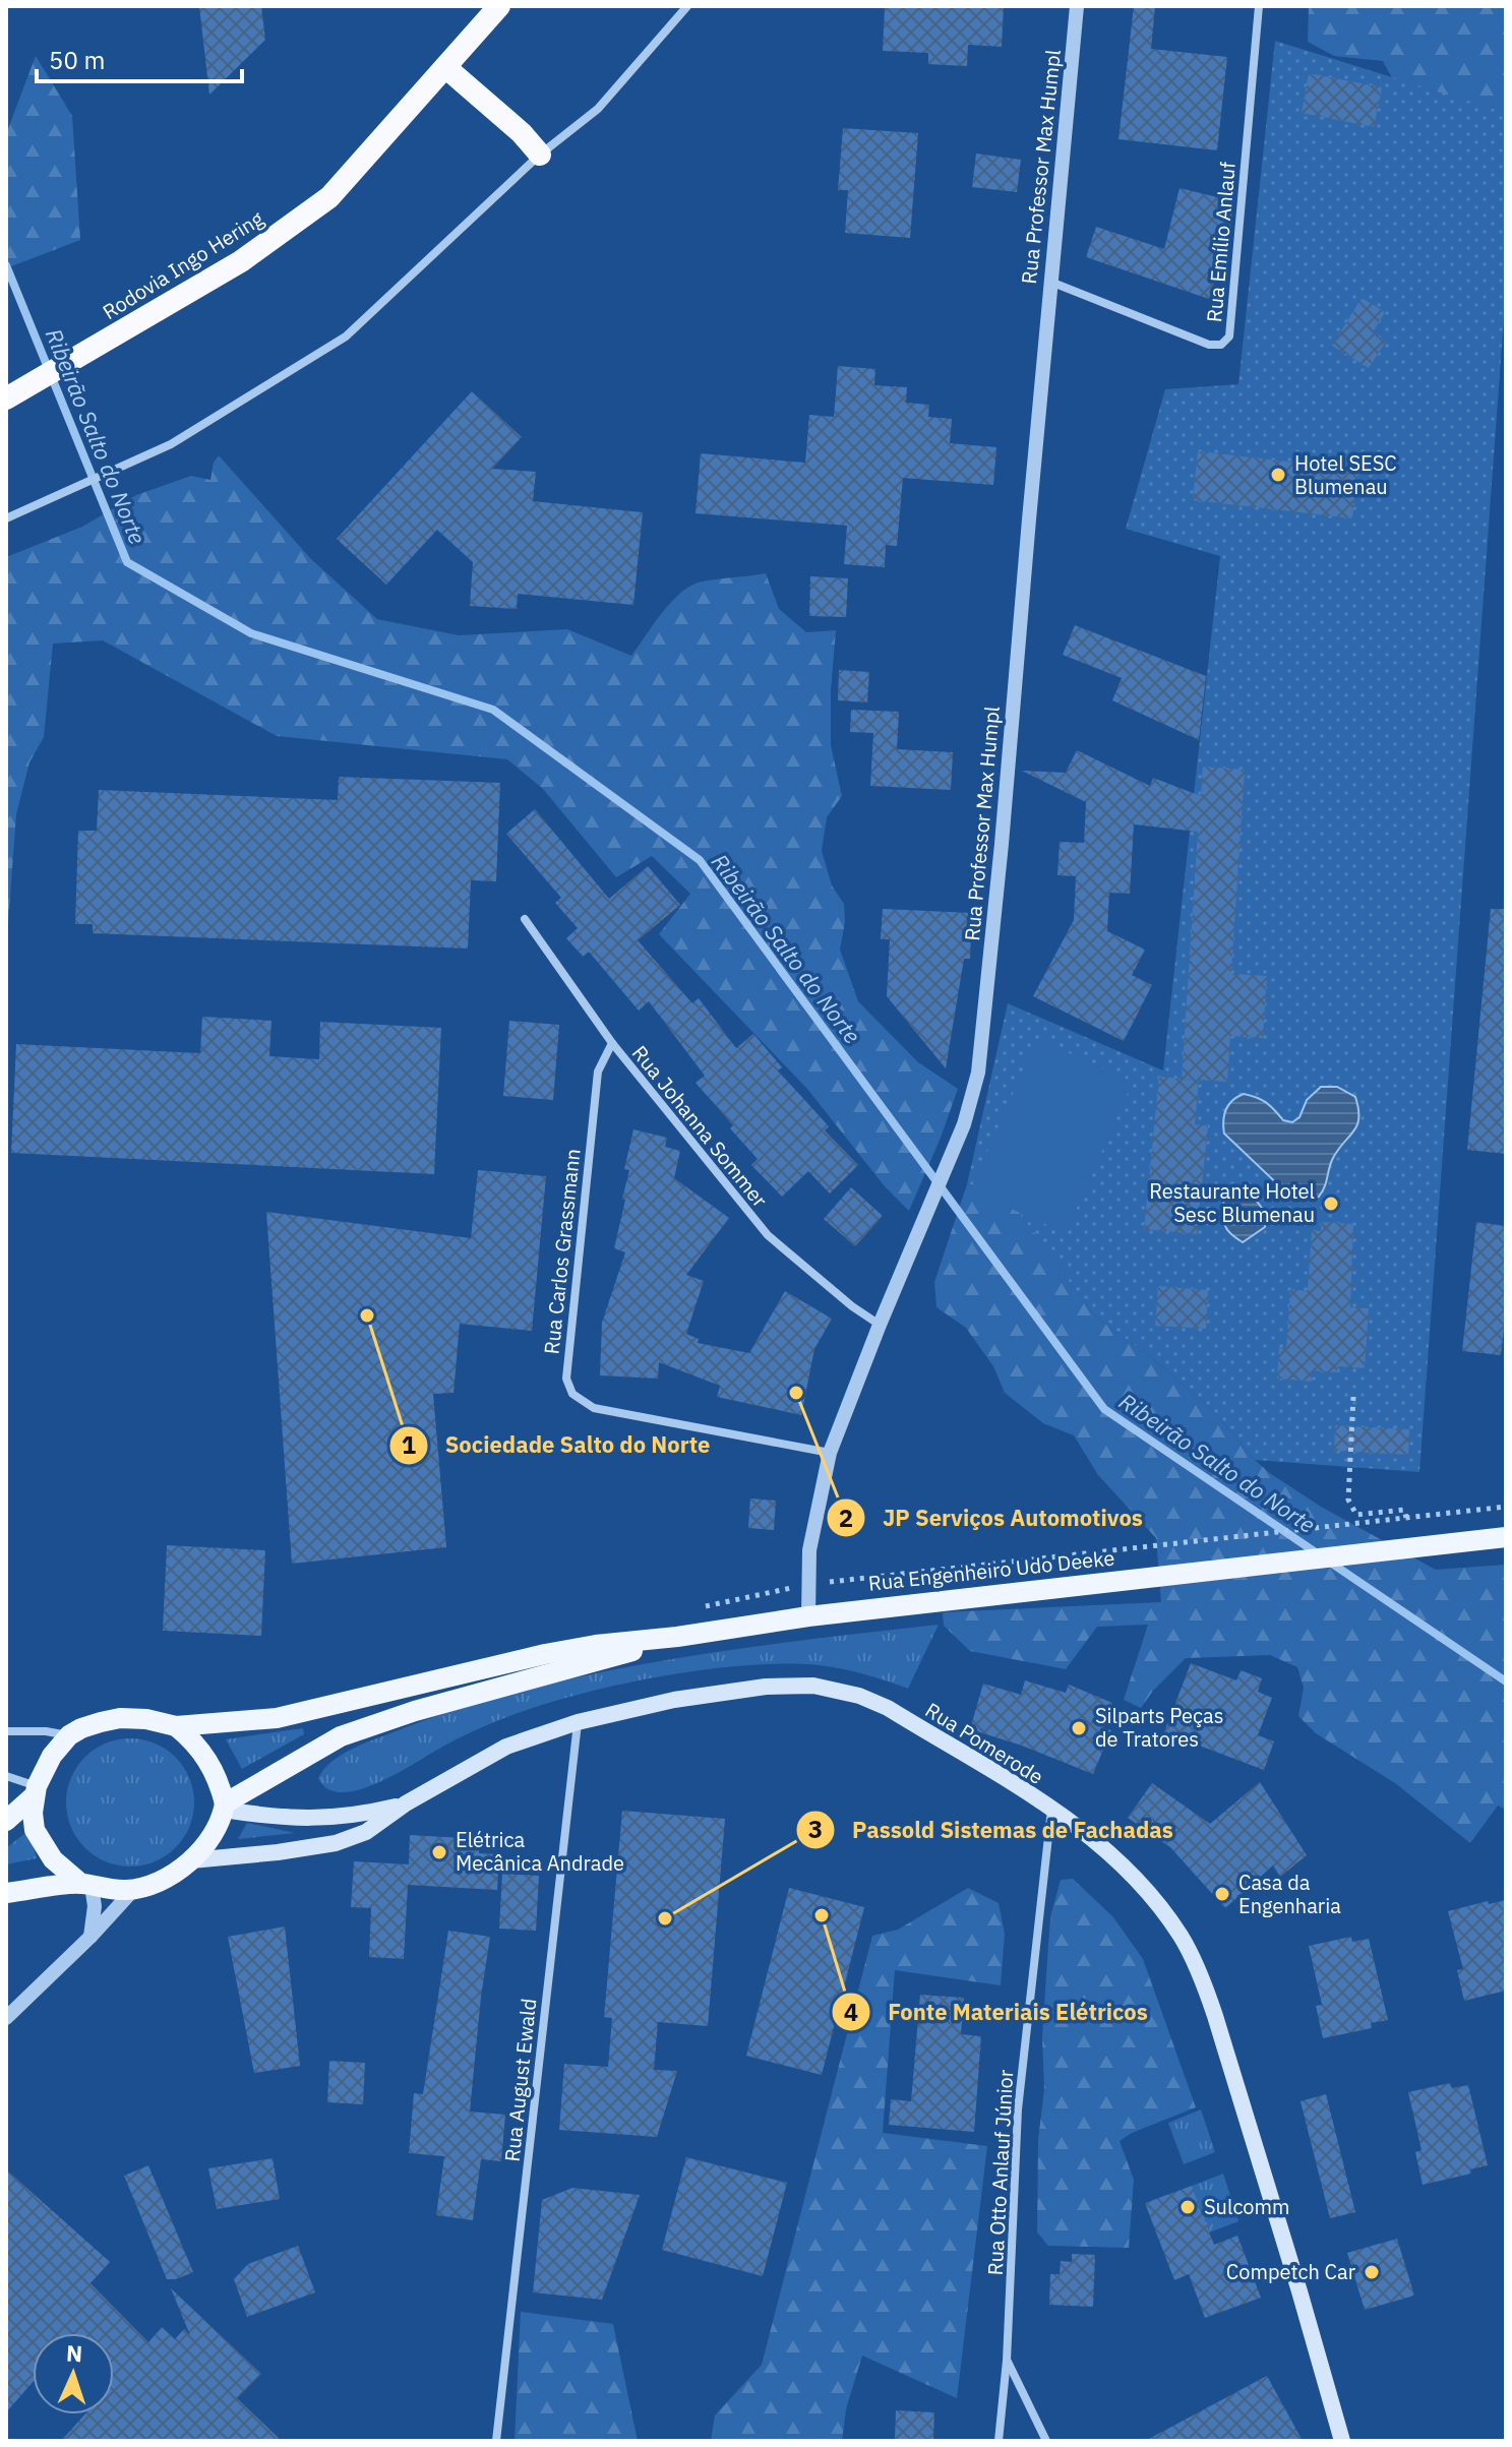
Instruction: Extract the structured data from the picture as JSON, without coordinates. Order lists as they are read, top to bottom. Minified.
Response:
{"streets":{"highway":["Rodovia Ingo Hering"],"main road":["Rua Engenheiro Udo Deeke","Rua Pomerode"],"street":["Rua Professor Max Humpl","Rua Emílio Anlauf","Rua Johanna Sommer","Rua Carlos Grassmann","Rua August Ewald","Rua Otto Anlauf Júnior"]},"crossings":[["Rua Professor Max Humpl","Rua Emílio Anlauf"],["Rua Professor Max Humpl","Rua Johanna Sommer"],["Rua Professor Max Humpl","Rua Carlos Grassmann"],["Rua Professor Max Humpl","Rua Engenheiro Udo Deeke"],["Rua Johanna Sommer","Rua Carlos Grassmann"],["Rua Engenheiro Udo Deeke","Rua Pomerode"],["Rua Pomerode","Rua August Ewald"],["Rua Pomerode","Rua Otto Anlauf Júnior"]],"water":["Ribeirão Salto do Norte"],"places":["Hotel SESC Blumenau","Restaurante Hotel Sesc Blumenau","Sociedade Salto do Norte","JP Serviços Automotivos","Silparts Peças de Tratores","Elétrica Mecânica Andrade","Casa da Engenharia","Fonte Materiais Elétricos","Passold Sistemas de Fachadas","Sulcomm","Competch Car"],"scale_bar":"50 m","north":"top"}
